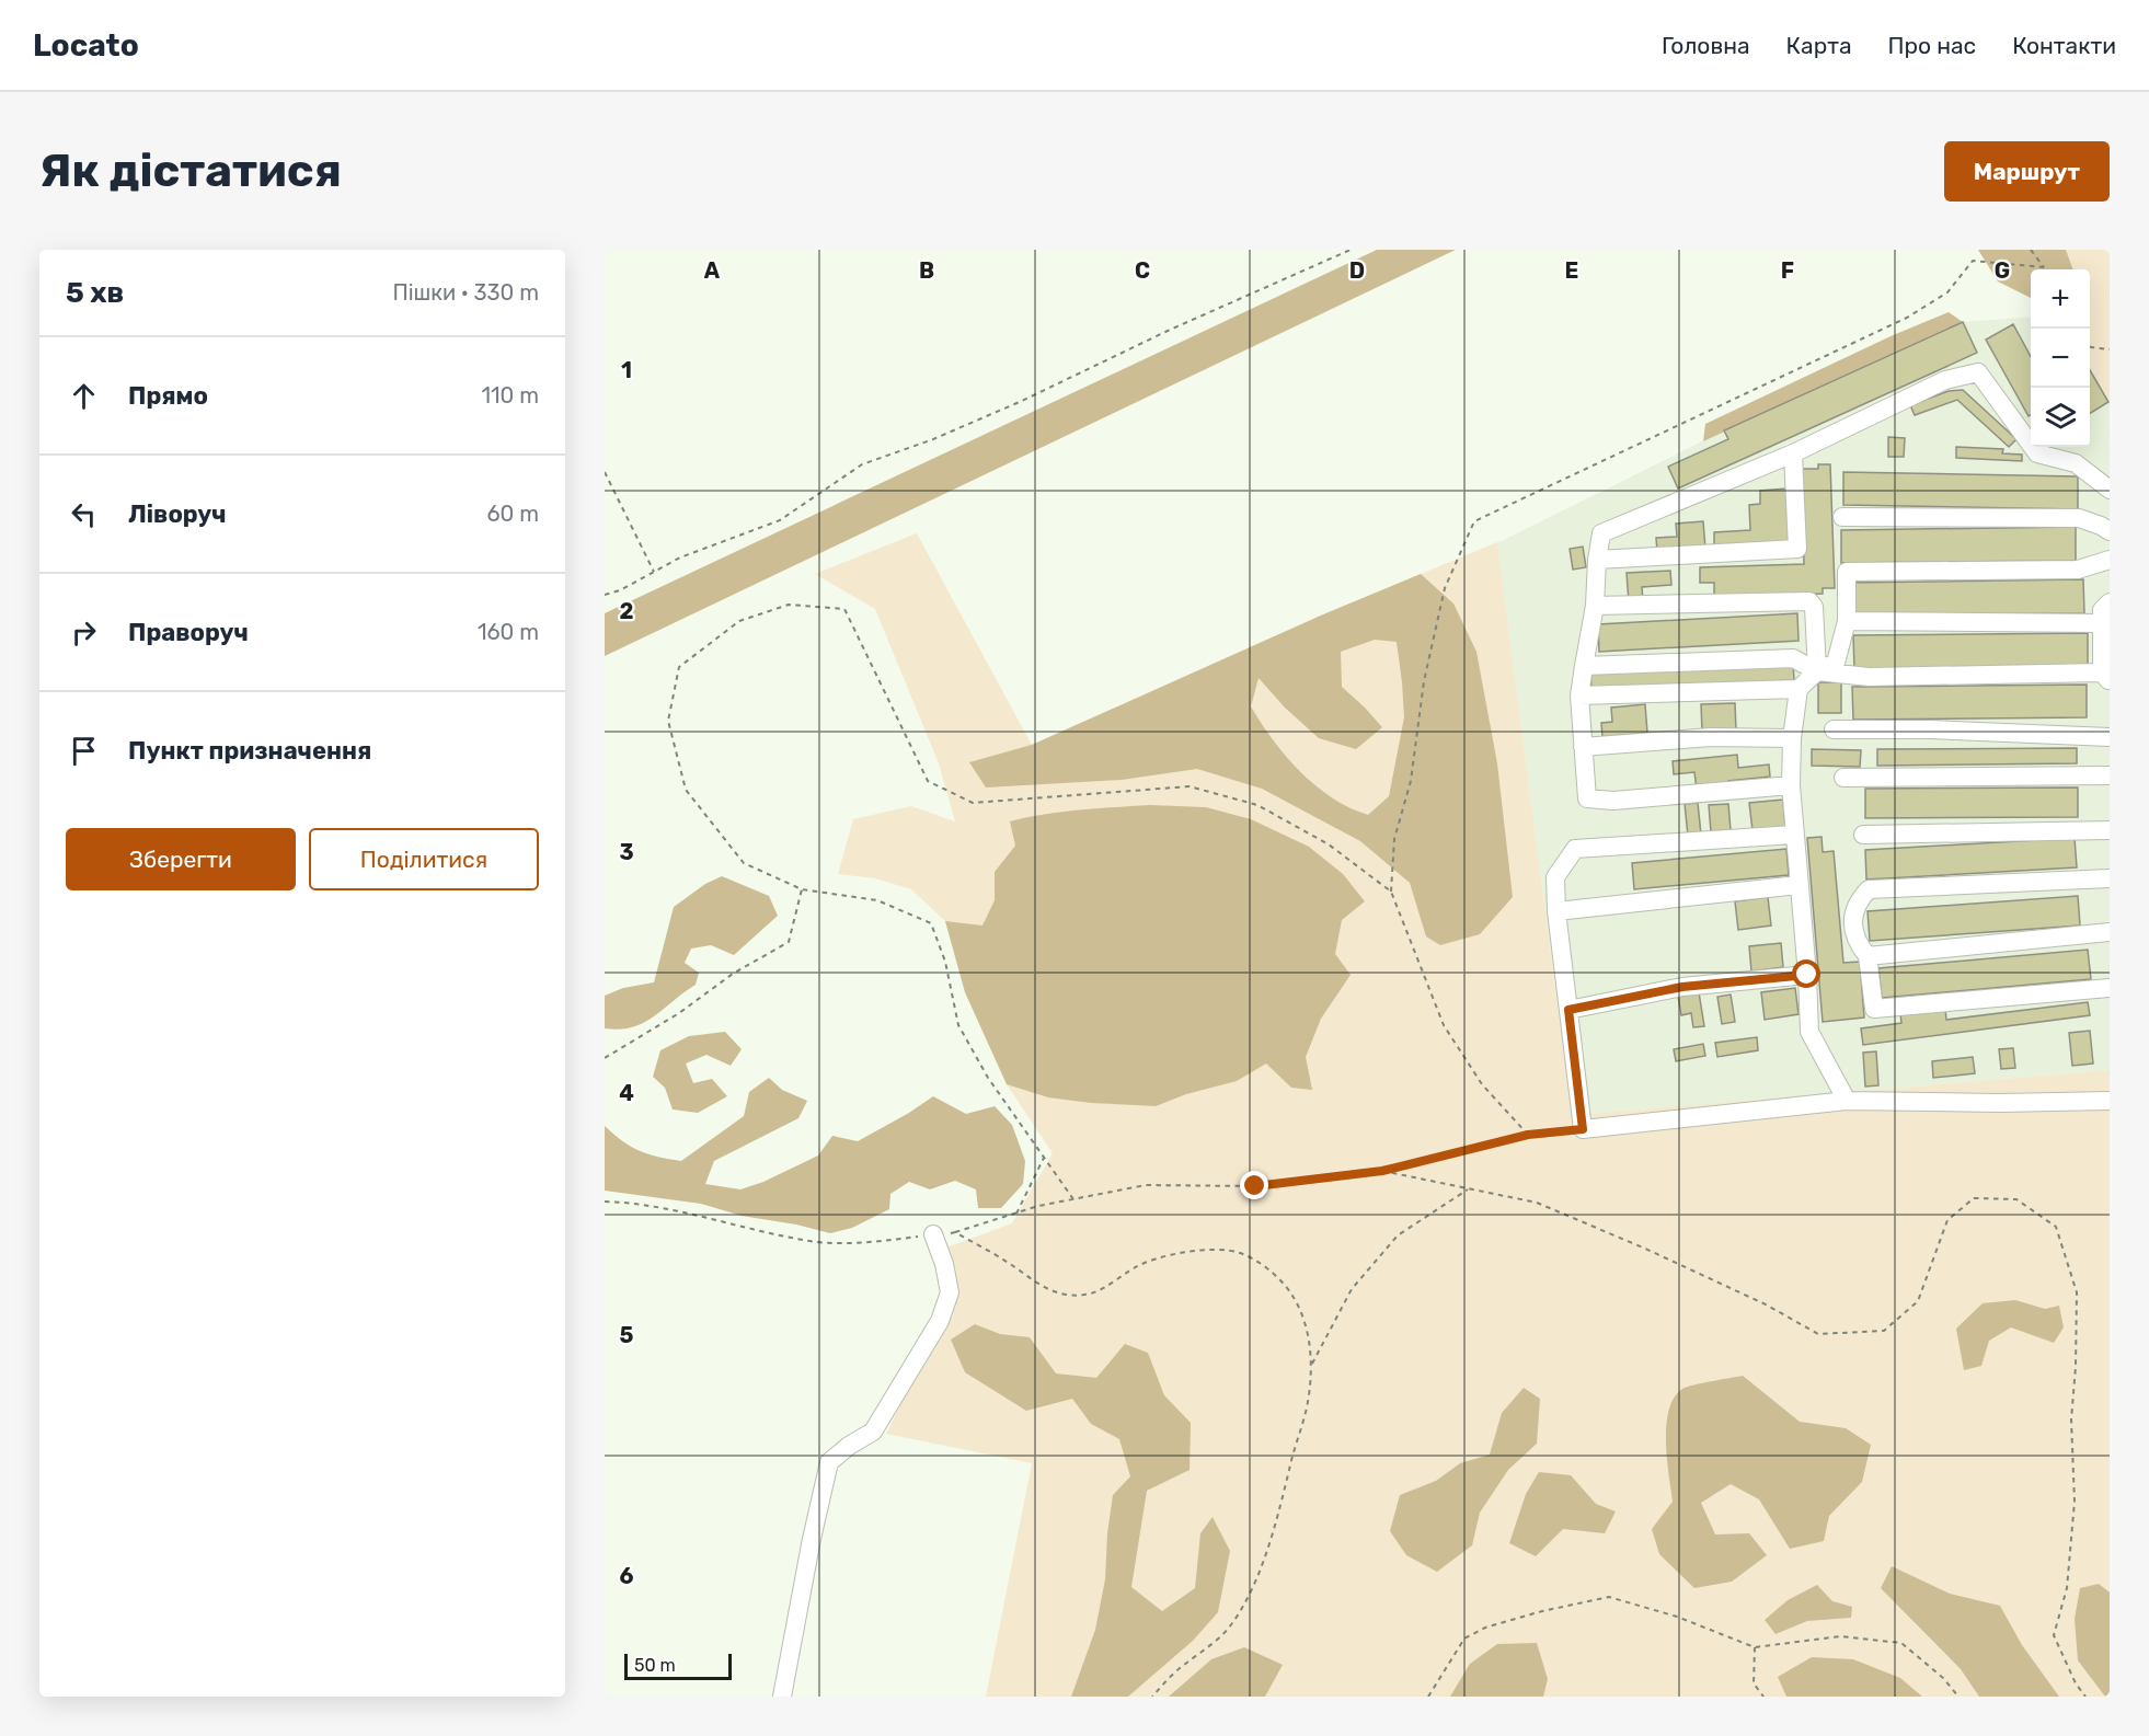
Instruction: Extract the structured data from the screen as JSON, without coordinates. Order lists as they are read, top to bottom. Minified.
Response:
{"scale_bar":"50 m","page":{"header":"Locato","nav":["Головна","Карта","Про нас","Контакти"],"buttons":["Маршрут",["Зберегти","Поділитися"]],"title":"Як дістатися","heading":["5 хв","Пішки · 330 m"],"map_buttons":["+","−"],"list":[["Прямо","110 m"],["Ліворуч","60 m"],["Праворуч","160 m"],"Пункт призначення"],"scale":"50 m"},"grid":{"columns":["A","B","C","D","E","F","G"],"rows":["1","2","3","4","5","6"]}}
